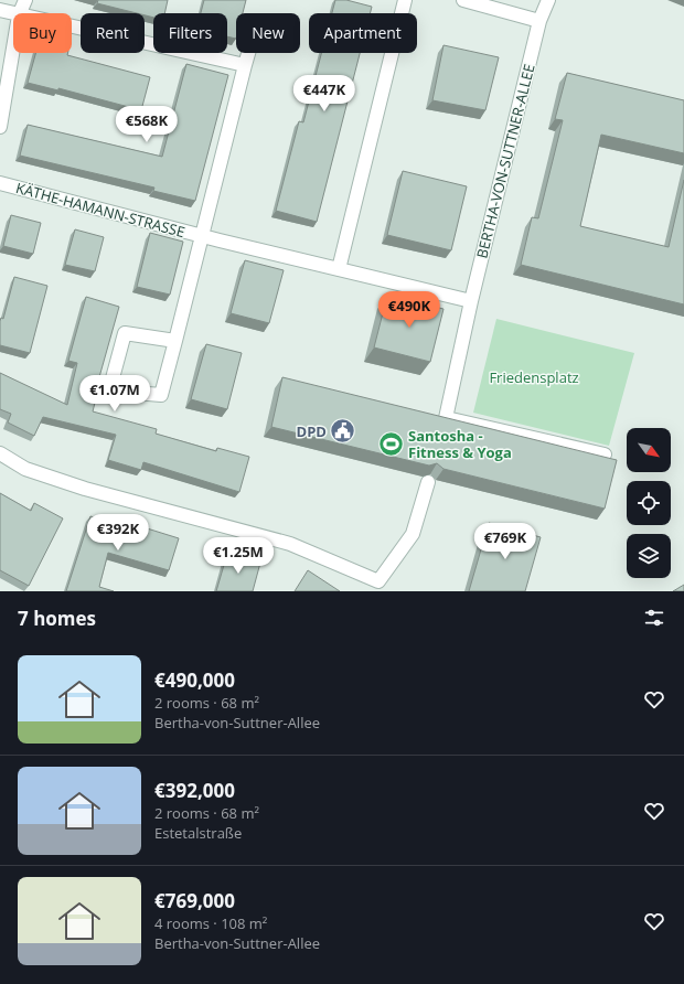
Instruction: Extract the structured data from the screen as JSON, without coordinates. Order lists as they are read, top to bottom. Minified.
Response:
{"streets":{"street":["BERTHA-VON-SUTTNER-ALLEE","KÄTHE-HAMANN-STRASSE"]},"parks":["Friedensplatz"],"places":{"public building":["DPD"],"sports":["Santosha - Fitness & Yoga"]},"north":"bottom right","page":{"chip":["Buy","Rent","Filters","New","Apartment"],"price":["€447K","€568K","€490K","€1.07M","€392K","€769K","€1.25M"],"heading":"7 homes","list":[{"name":"€490,000","note":"2 rooms · 68 m² · Bertha-von-Suttner-Allee"},{"name":"€392,000","note":"2 rooms · 68 m² · Estetalstraße"},{"name":"€769,000","note":"4 rooms · 108 m² · Bertha-von-Suttner-Allee"}]}}
